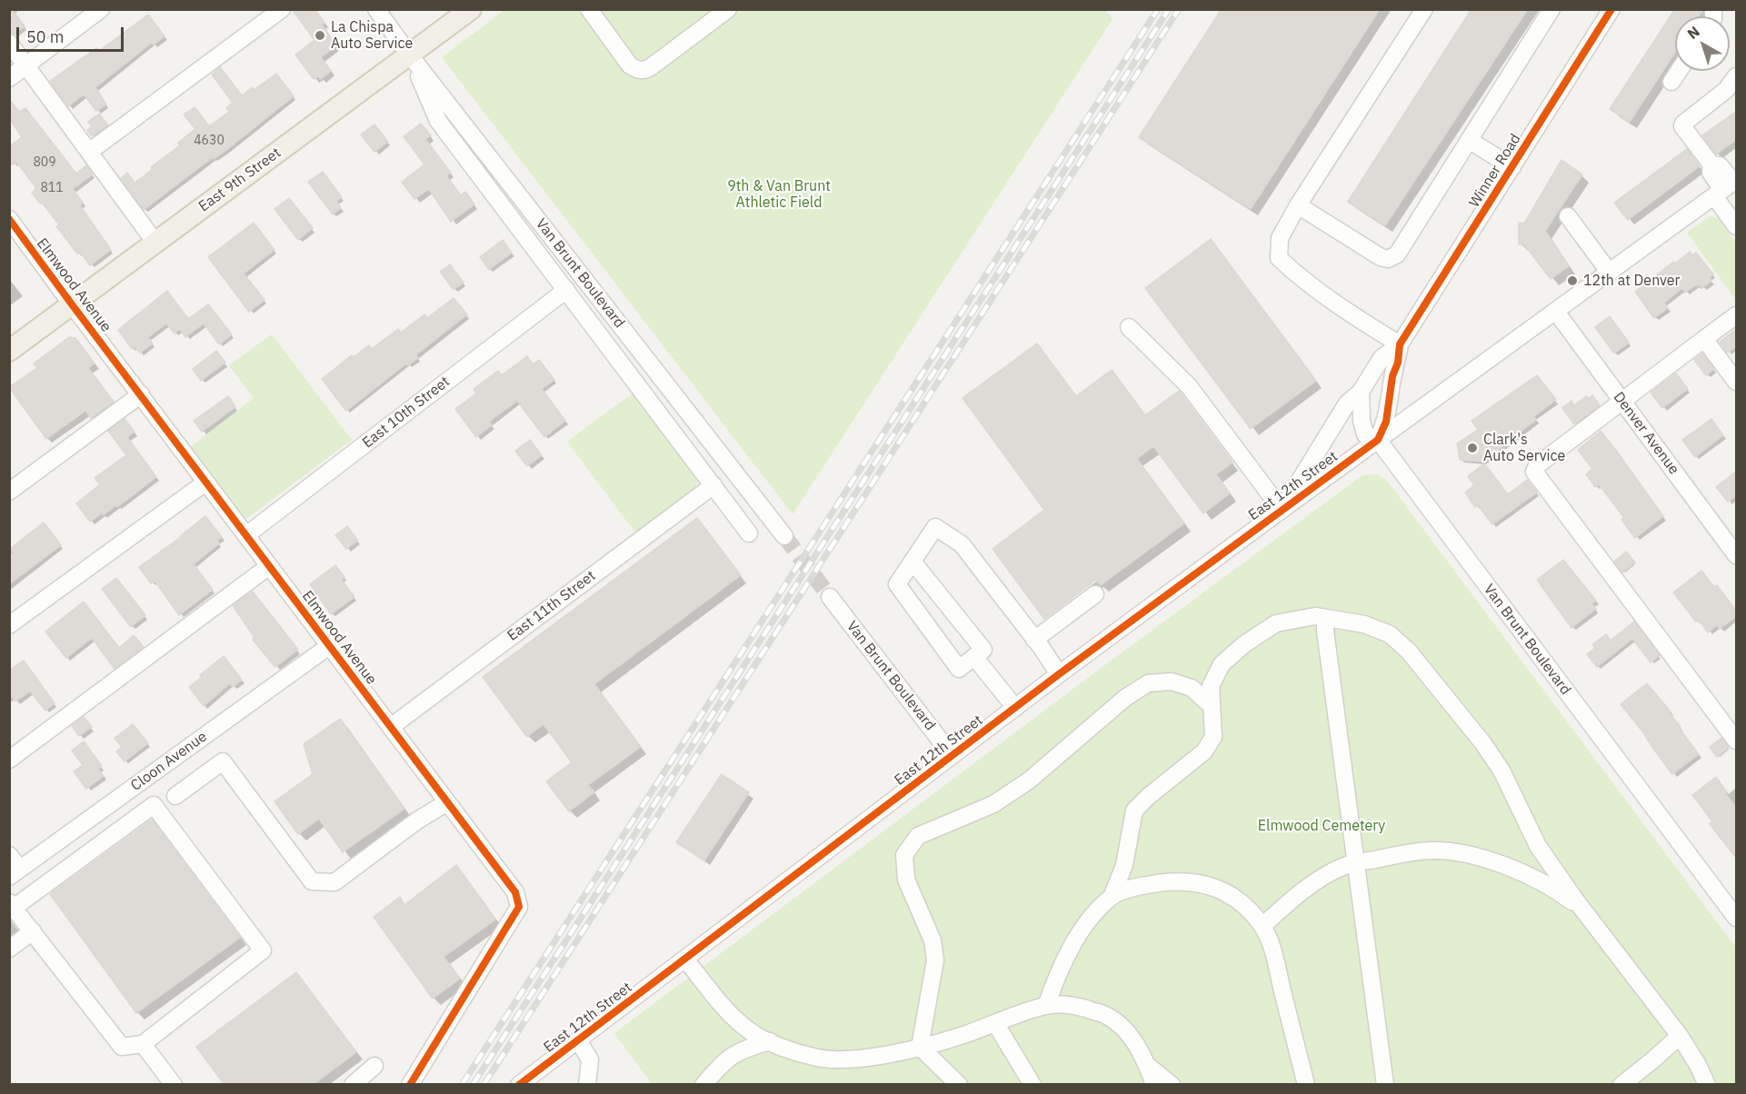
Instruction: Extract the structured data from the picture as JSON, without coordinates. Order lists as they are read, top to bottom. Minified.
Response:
{"streets":{"main road":["East 9th Street"],"street":["Winner Road","Van Brunt Boulevard","Elmwood Avenue","East 10th Street","Denver Avenue","East 12th Street","East 11th Street","Cloon Avenue"]},"crossings":[["Winner Road","Van Brunt Boulevard"],["Winner Road","East 12th Street"],["East 9th Street","Van Brunt Boulevard"],["East 9th Street","Elmwood Avenue"],["Van Brunt Boulevard","East 12th Street"],["Elmwood Avenue","East 10th Street"],["Elmwood Avenue","East 11th Street"],["Elmwood Avenue","Cloon Avenue"],["Denver Avenue","East 12th Street"]],"parks":["9th & Van Brunt Athletic Field","Elmwood Cemetery"],"places":["La Chispa Auto Service","12th at Denver","Clark's Auto Service"],"house_numbers":["4630","809","811"],"scale_bar":"50 m","north":"top left"}
